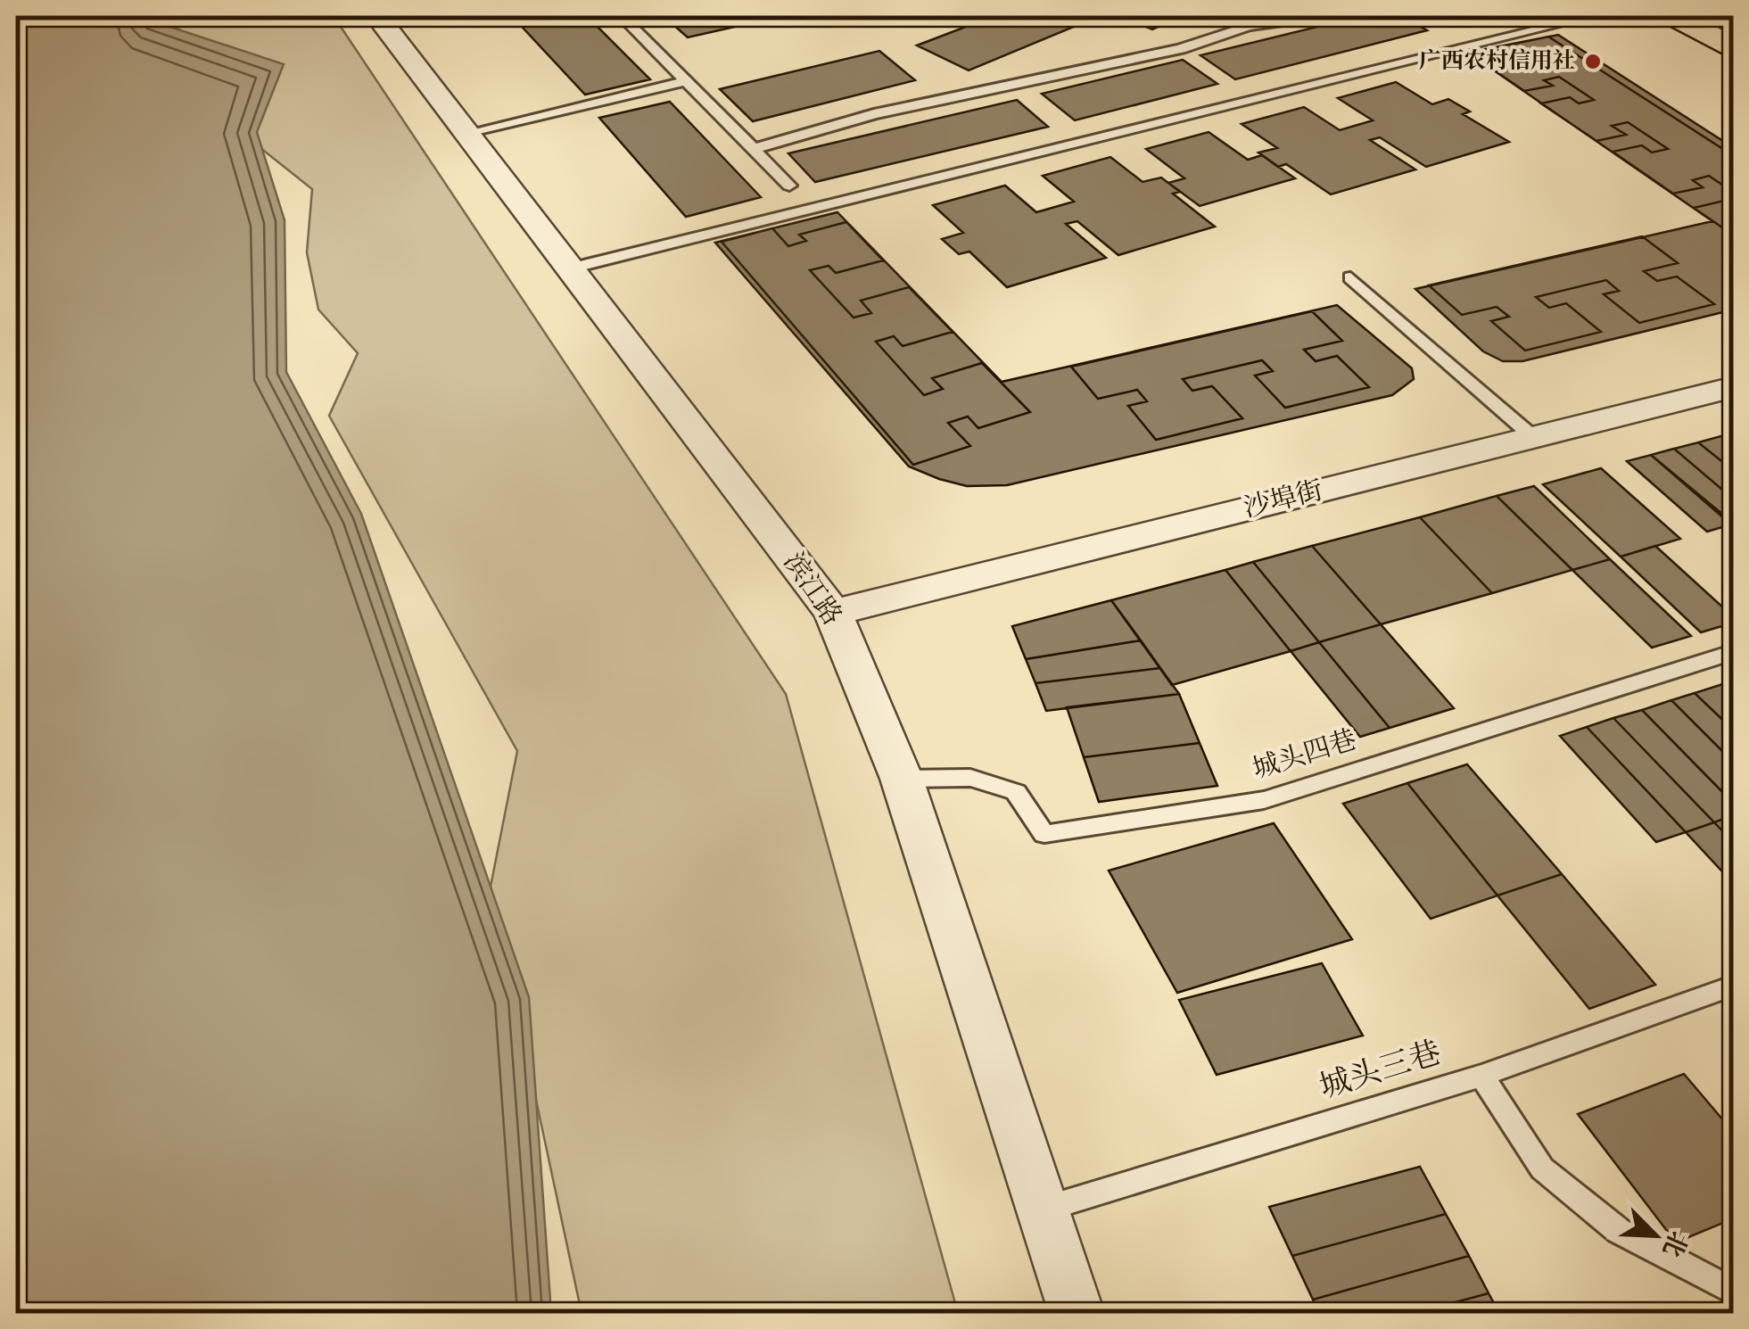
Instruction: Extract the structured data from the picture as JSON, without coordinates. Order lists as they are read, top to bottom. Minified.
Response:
{"streets":{"street":["沙埠街","滨江路"],"lane":["城头四巷","城头三巷"]},"crossings":[["沙埠街","滨江路"],["滨江路","城头四巷"],["滨江路","城头三巷"]],"places":["广西农村信用社"],"north":"bottom right"}
